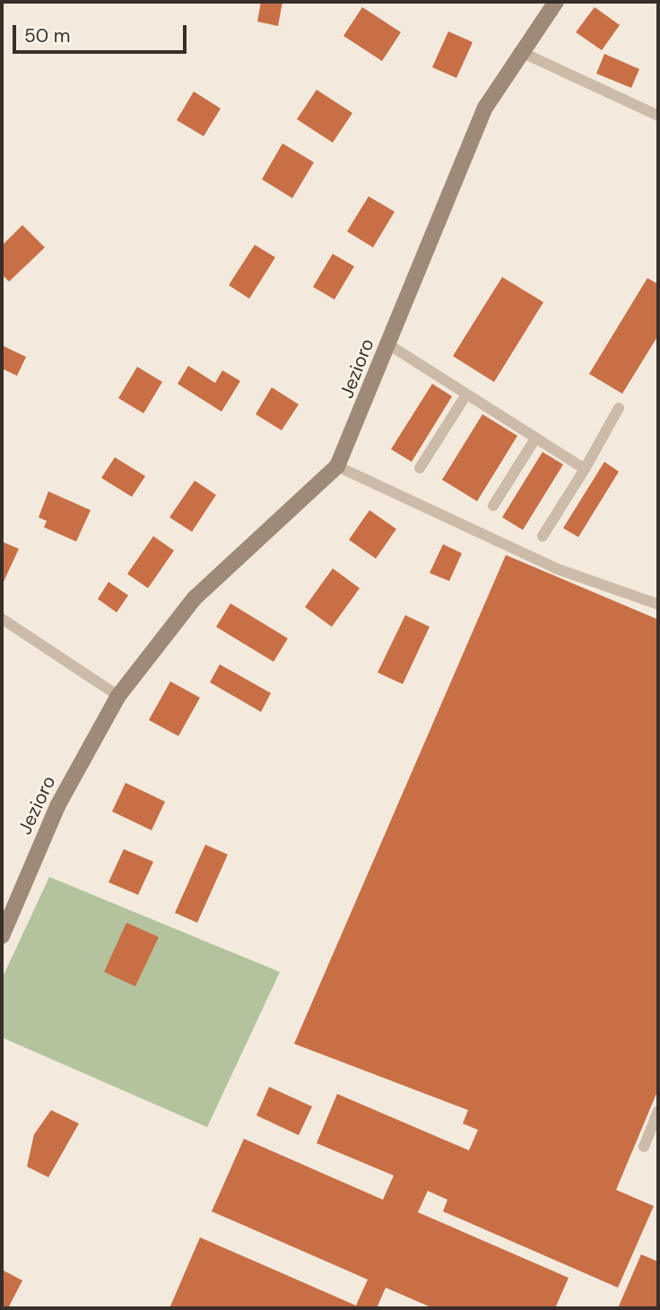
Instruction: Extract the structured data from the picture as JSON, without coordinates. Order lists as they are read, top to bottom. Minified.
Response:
{"streets":{"street":["Jezioro"]},"scale_bar":"50 m"}
